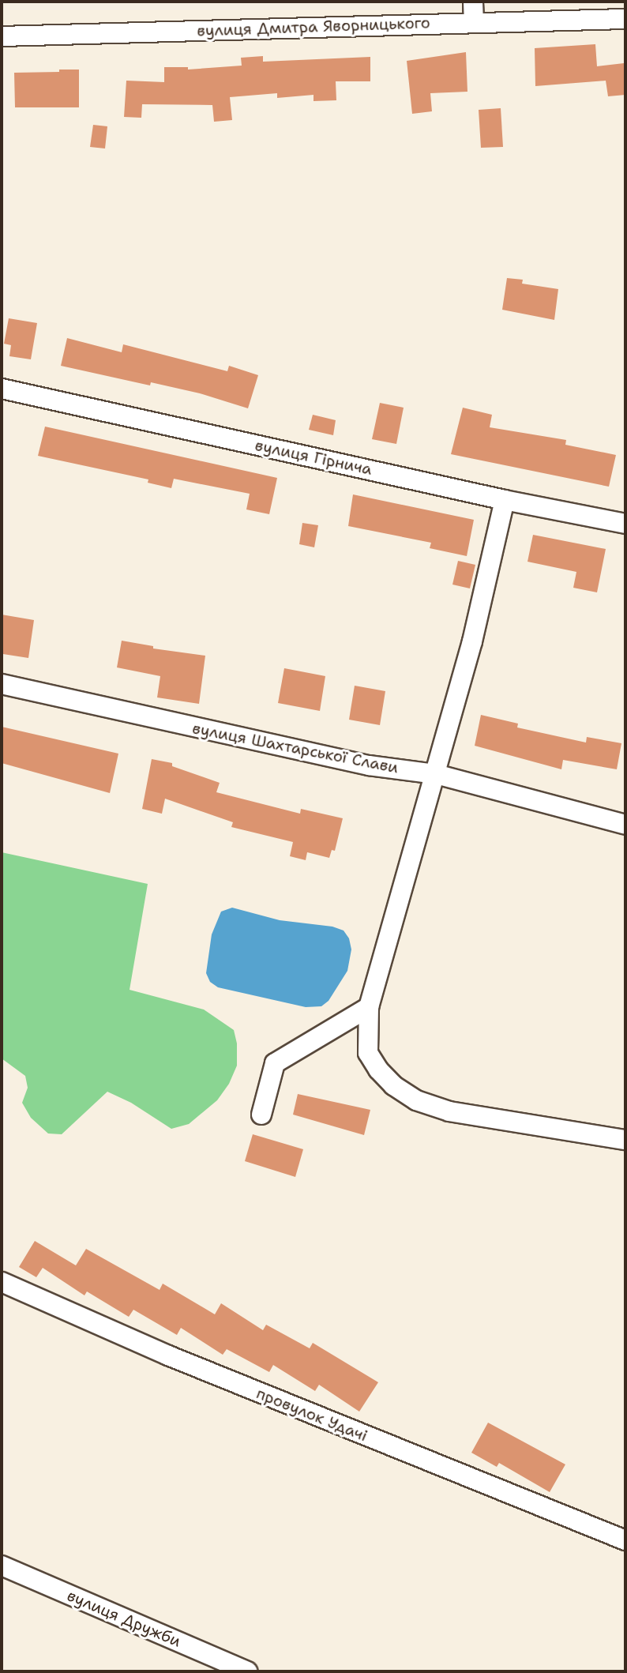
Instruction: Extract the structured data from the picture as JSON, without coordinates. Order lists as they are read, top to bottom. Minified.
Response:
{"streets":{"street":["вулиця Дмитра Яворницького","вулиця Гірнича","вулиця Шахтарської Слави","провулок Удачі","вулиця Дружби"]}}
